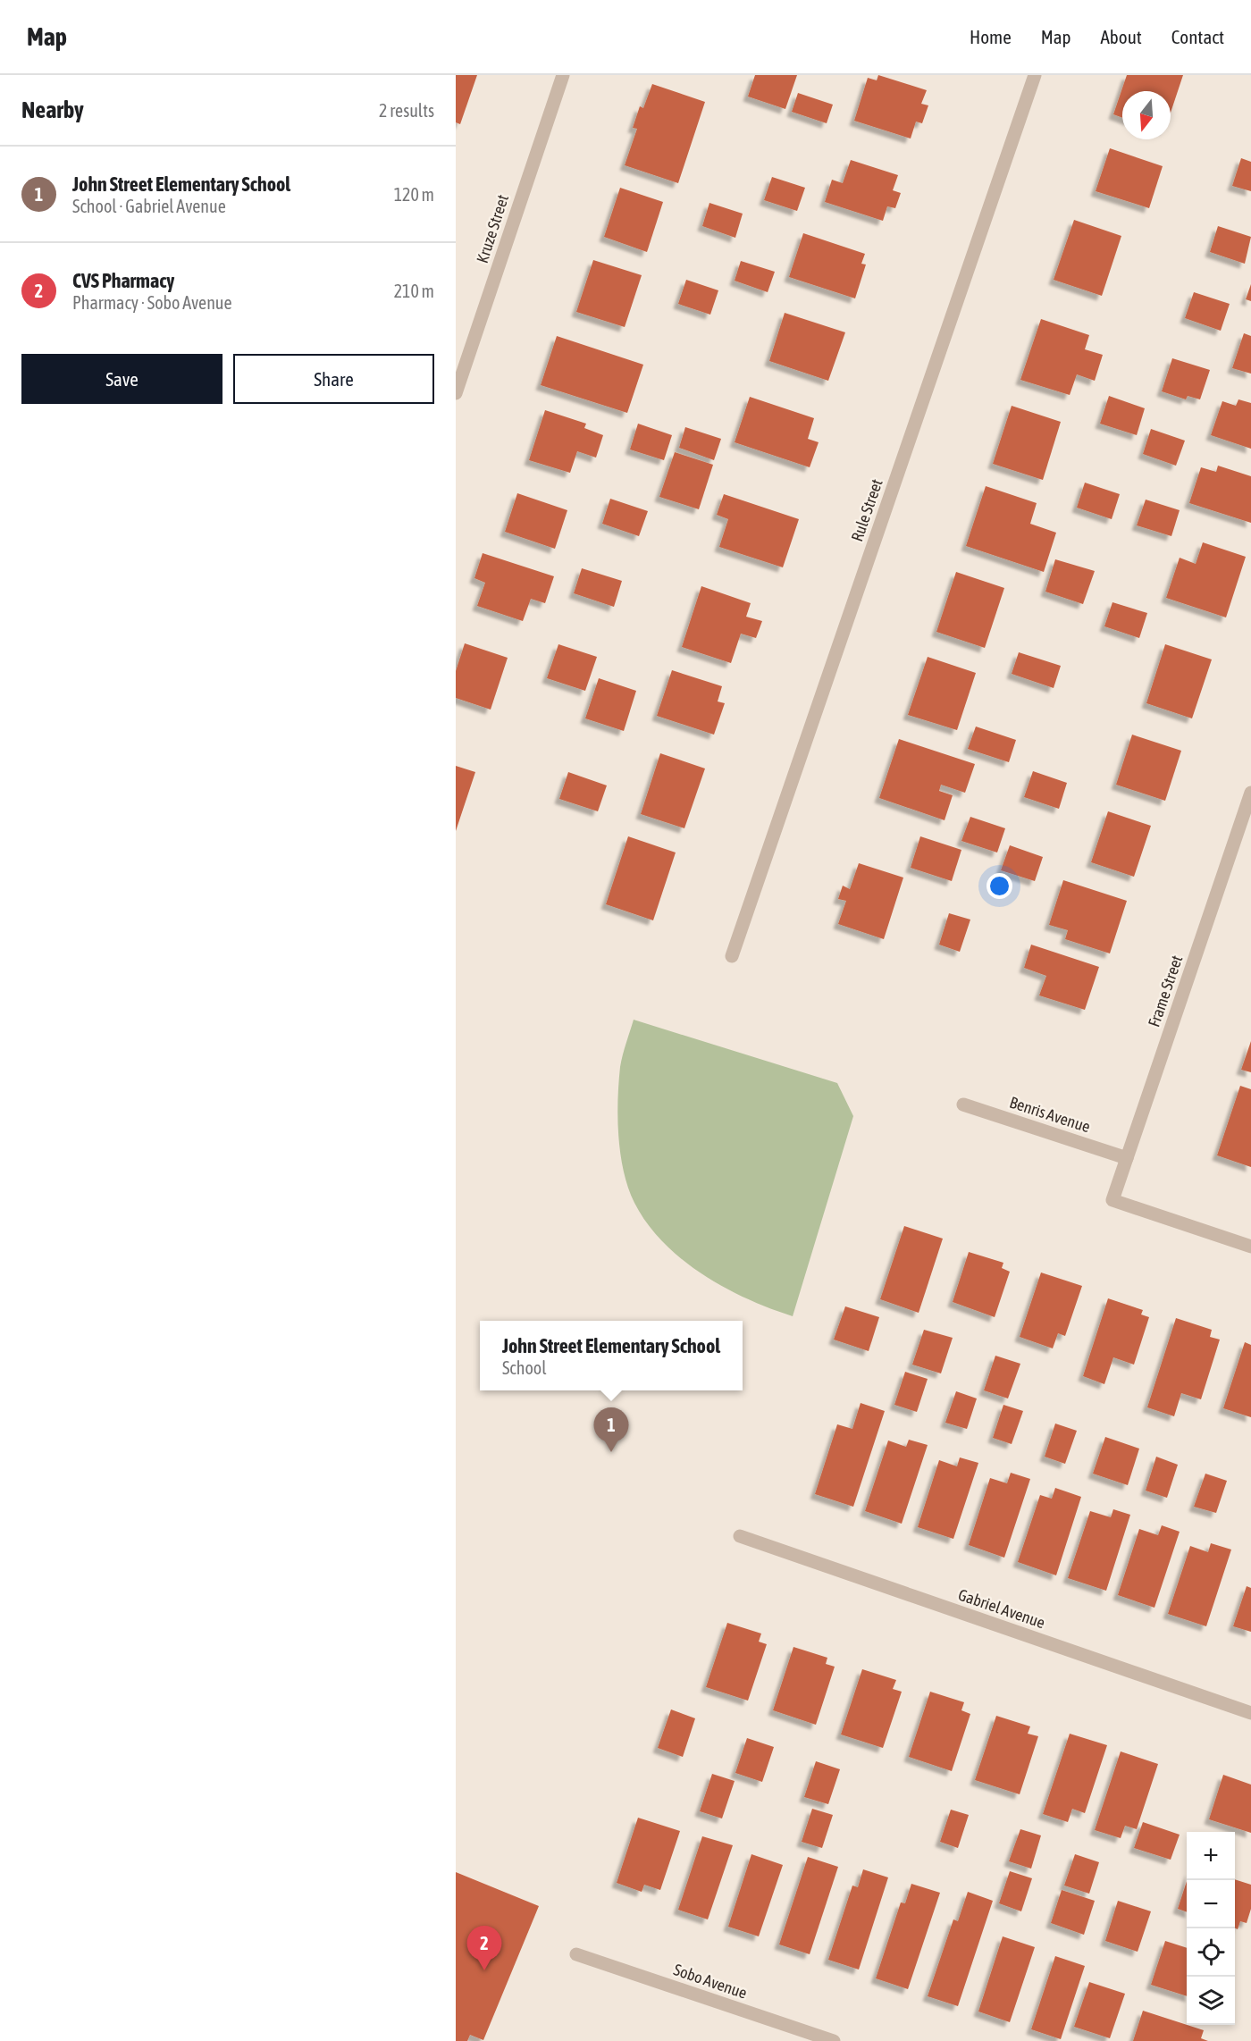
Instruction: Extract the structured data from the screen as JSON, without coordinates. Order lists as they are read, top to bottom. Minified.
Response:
{"streets":{"street":["Kruze Street","Rule Street","Frame Street","Benris Avenue","Gabriel Avenue","Sobo Avenue"]},"crossings":[["Frame Street","Benris Avenue"]],"north":"bottom","page":{"header":"Map","nav":["Home","Map","About","Contact"],"heading":["Nearby","2 results"],"list":[{"mark":"1","name":"John Street Elementary School","note":"School · Gabriel Avenue","value":"120 m"},{"mark":"2","name":"CVS Pharmacy","note":"Pharmacy · Sobo Avenue","value":"210 m"}],"buttons":["Save","Share"],"popup":["John Street Elementary School","School"],"pins":["1","2"],"map_buttons":["+","−"]}}
